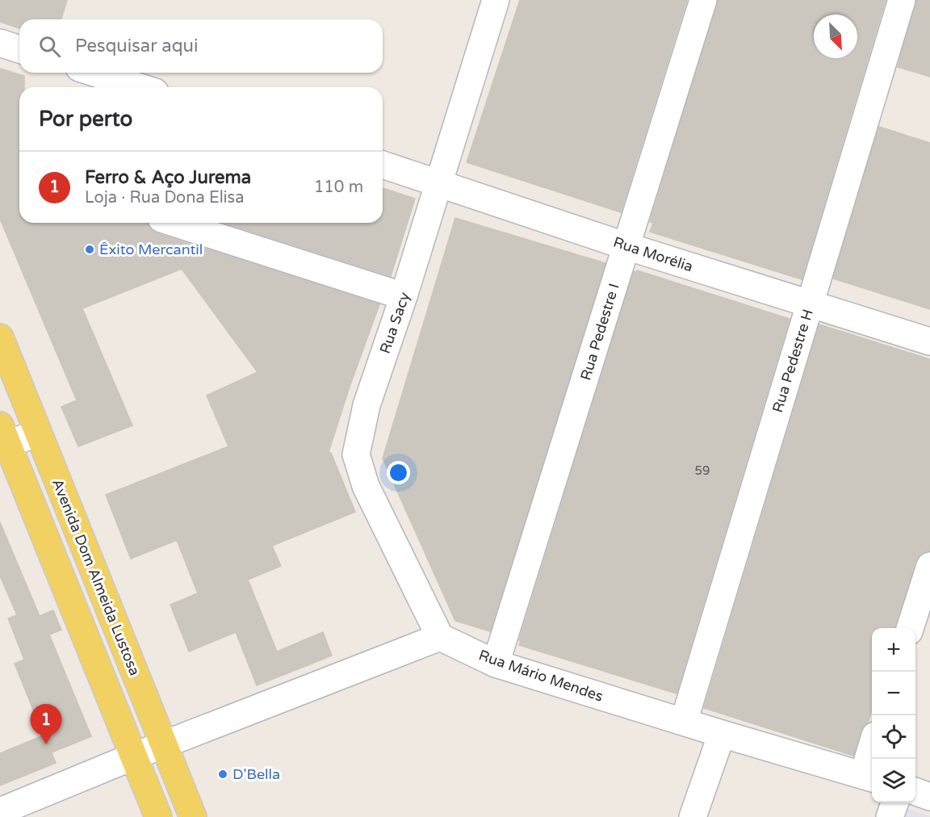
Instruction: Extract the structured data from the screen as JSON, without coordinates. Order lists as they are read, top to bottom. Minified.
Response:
{"streets":{"main road":["Avenida Dom Almeida Lustosa"],"street":["Rua Morélia","Rua Sacy","Rua Pedestre I","Rua Pedestre H","Rua Mário Mendes"]},"crossings":[["Rua Morélia","Rua Sacy"],["Rua Morélia","Rua Pedestre I"],["Rua Morélia","Rua Pedestre H"],["Rua Sacy","Rua Mário Mendes"],["Rua Pedestre I","Rua Mário Mendes"],["Rua Pedestre H","Rua Mário Mendes"]],"places":["Êxito Mercantil","D'Bella"],"house_numbers":["59"],"north":"bottom right","page":{"search":"Pesquisar aqui","heading":"Por perto","list":[{"mark":"1","name":"Ferro & Aço Jurema","note":"Loja · Rua Dona Elisa","value":"110 m"}],"map_buttons":["+","−"],"pins":"1"}}
